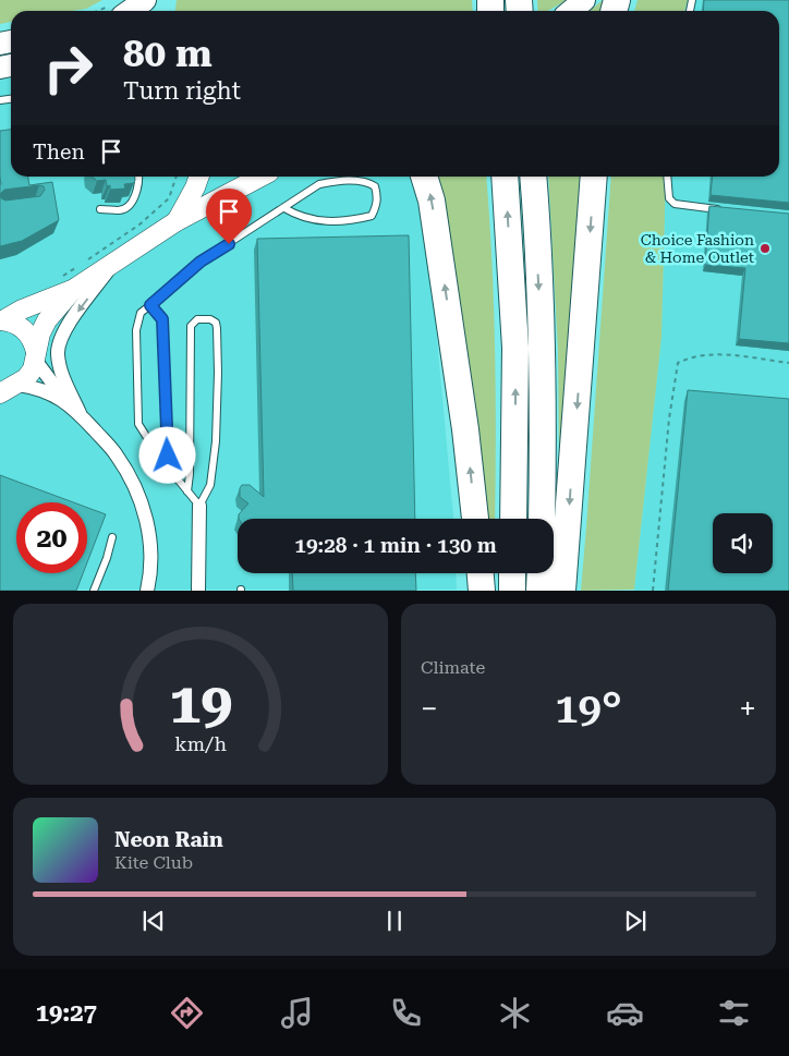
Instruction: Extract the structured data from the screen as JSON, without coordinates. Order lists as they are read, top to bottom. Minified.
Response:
{"places":["Choice Fashion & Home Outlet"],"page":{"turn":["80 m","Turn right"],"then":"Then","limit":"20","trip":"19:28 · 1 min · 130 m","tile":"Climate","heat":["−","19°","+"],"song":["Neon Rain","Kite Club"],"tabs":"19:27","gauge":["19","km/h"]}}
